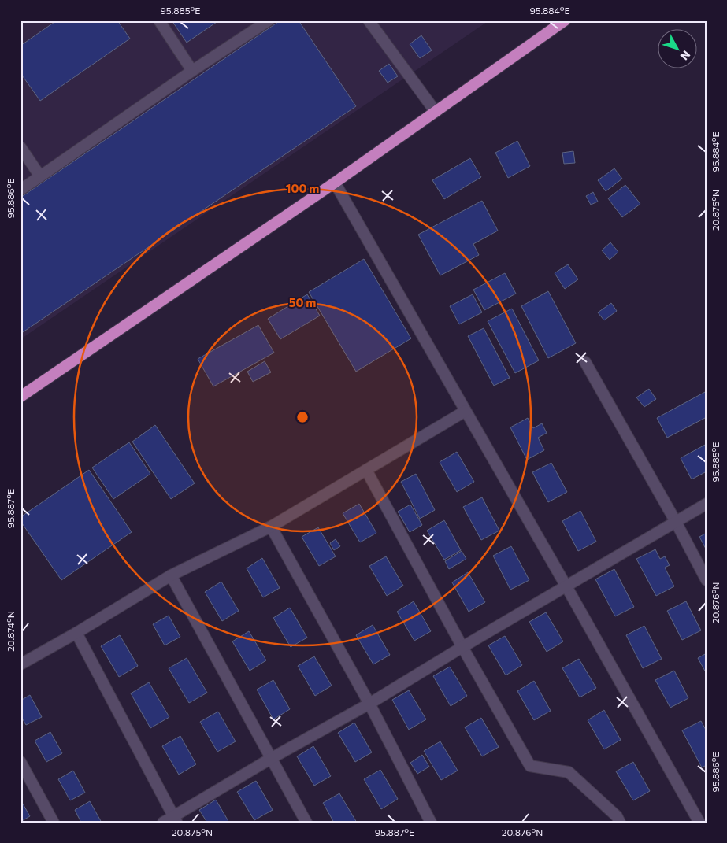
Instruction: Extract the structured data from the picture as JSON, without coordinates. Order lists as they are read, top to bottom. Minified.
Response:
{"north":"bottom right","coordinates":["95.885°E","95.884°E","95.886°E","20.875°N","95.887°E","20.876°N","20.874°N"],"rings":["100 m","50 m"]}
